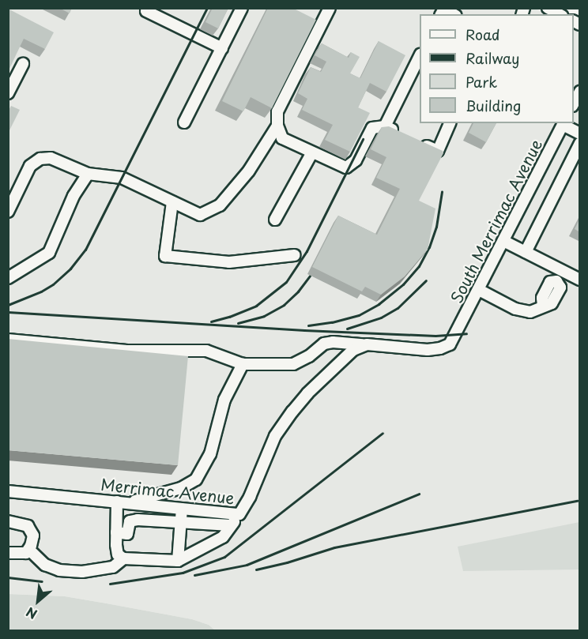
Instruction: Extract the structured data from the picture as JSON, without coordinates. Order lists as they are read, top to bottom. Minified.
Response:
{"streets":{"street":["South Merrimac Avenue","Merrimac Avenue"]},"crossings":[["South Merrimac Avenue","Merrimac Avenue"]],"legend":["Road","Railway","Park","Building"],"north":"bottom left"}
